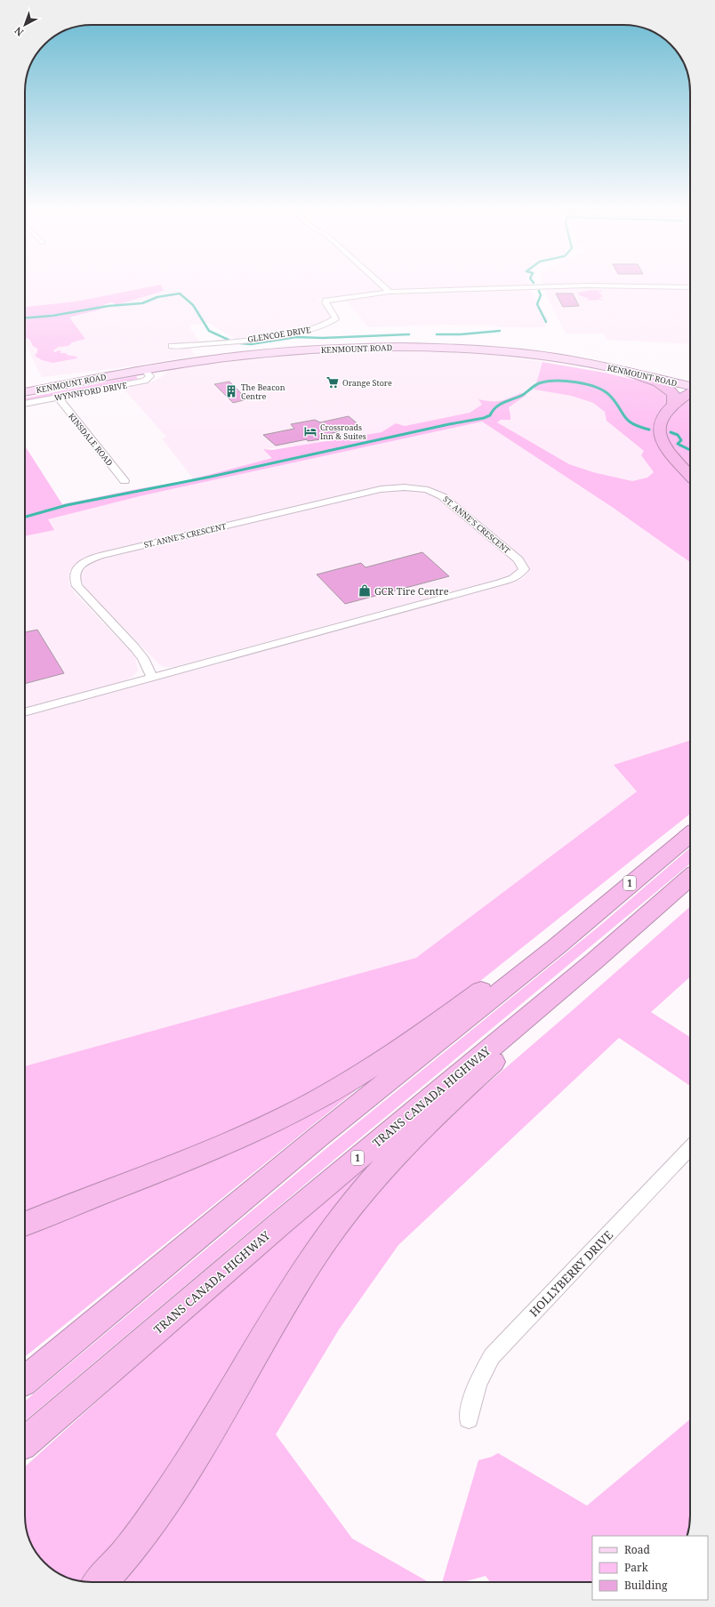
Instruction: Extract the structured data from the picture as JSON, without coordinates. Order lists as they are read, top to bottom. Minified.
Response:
{"streets":{"highway":["1","TRANS CANADA HIGHWAY"],"main road":["KENMOUNT ROAD"],"street":["GLENCOE DRIVE","WYNNFORD DRIVE","KINSDALE ROAD","ST. ANNE'S CRESCENT","HOLLYBERRY DRIVE"]},"crossings":[["KENMOUNT ROAD","WYNNFORD DRIVE"],["WYNNFORD DRIVE","KINSDALE ROAD"]],"places":{"supermarket":["Orange Store"],"building":["The Beacon Centre"],"hotel":["Crossroads Inn & Suites"],"shop":["GCR Tire Centre"]},"legend":["Road","Park","Building"],"north":"bottom left"}
